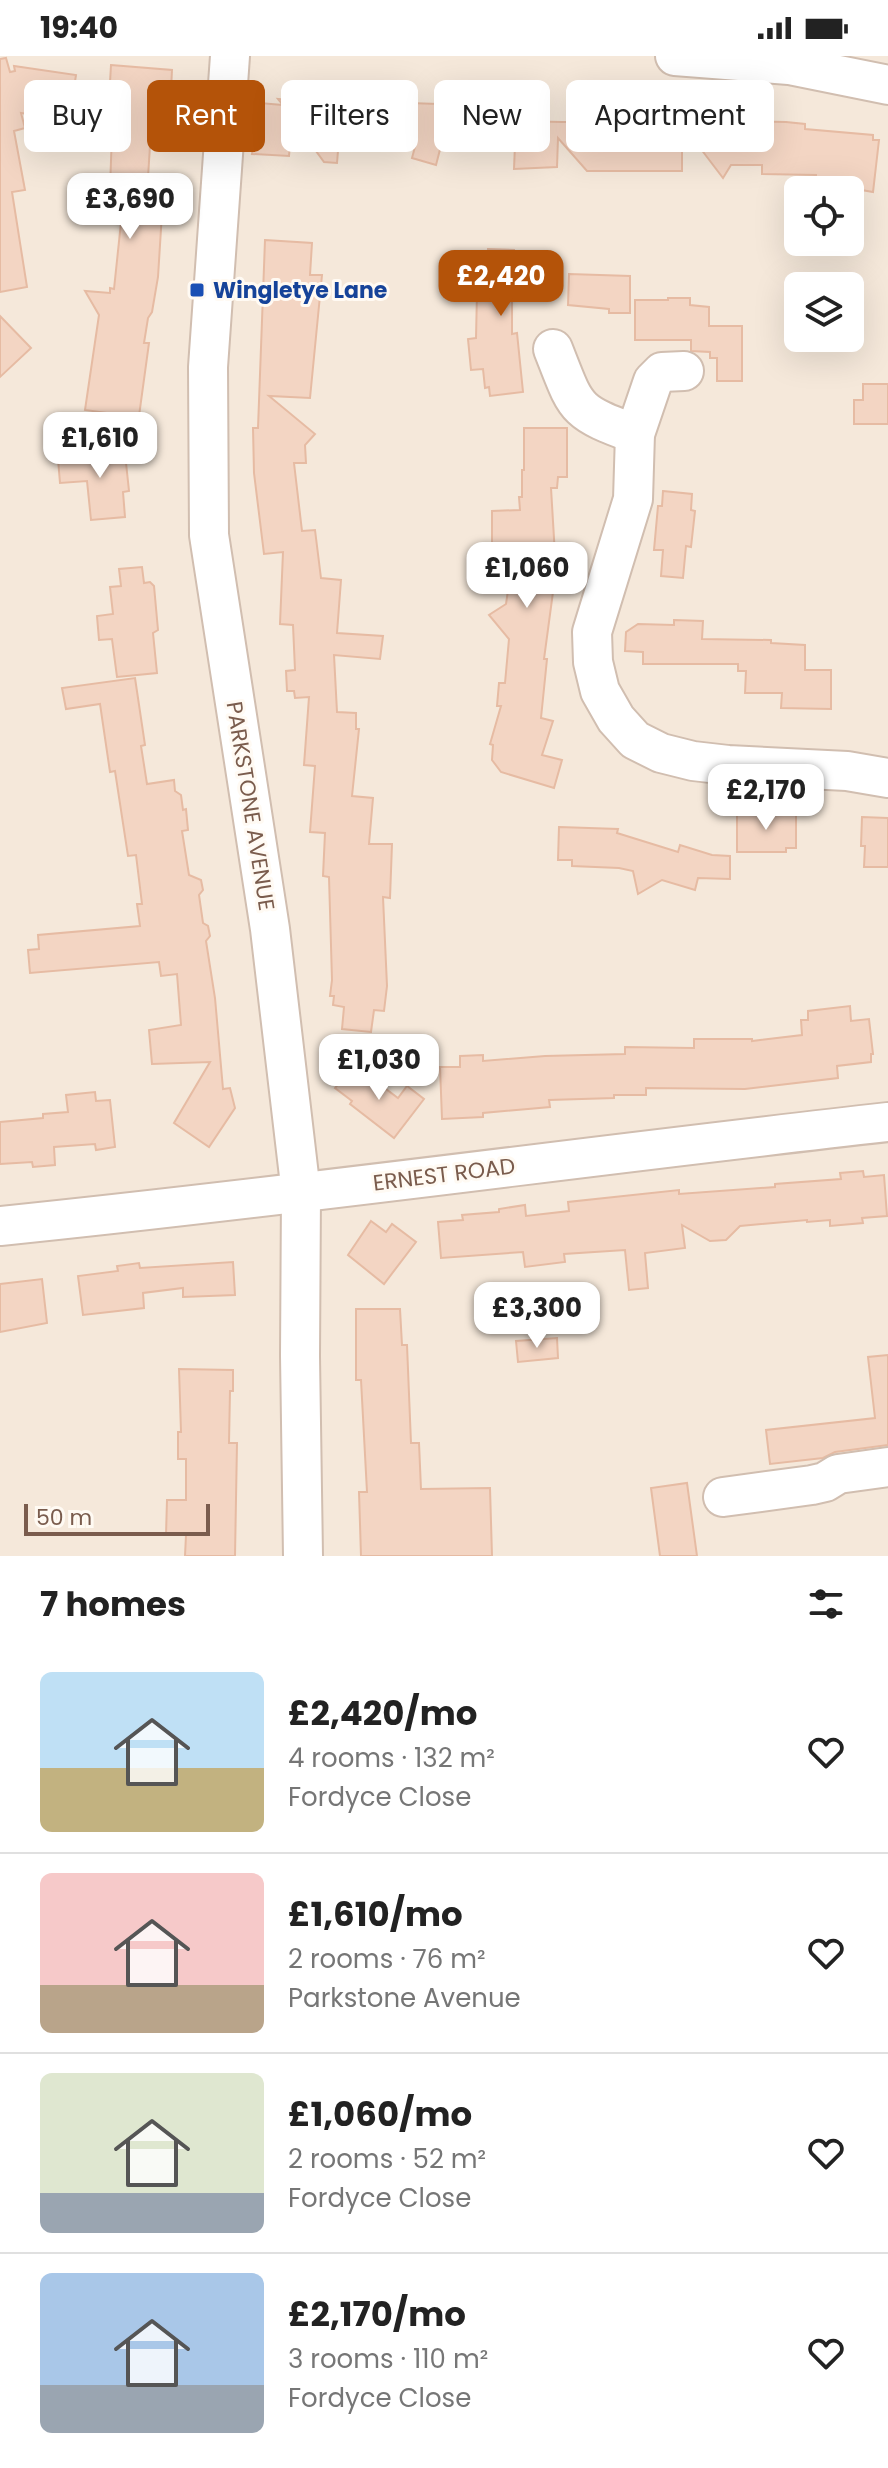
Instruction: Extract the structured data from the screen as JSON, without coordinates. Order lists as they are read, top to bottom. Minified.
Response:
{"streets":{"street":["PARKSTONE AVENUE","ERNEST ROAD"]},"crossings":[["PARKSTONE AVENUE","ERNEST ROAD"]],"places":{"transit":["Wingletye Lane"]},"scale_bar":"50 m","page":{"status":"19:40","chip":["Buy","Rent","Filters","New","Apartment"],"price":["£3,690","£2,420","£1,610","£1,060","£2,170","£1,030","£3,300"],"scale":"50 m","heading":"7 homes","list":[{"name":"£2,420/mo","note":"4 rooms · 132 m² · Fordyce Close"},{"name":"£1,610/mo","note":"2 rooms · 76 m² · Parkstone Avenue"},{"name":"£1,060/mo","note":"2 rooms · 52 m² · Fordyce Close"},{"name":"£2,170/mo","note":"3 rooms · 110 m² · Fordyce Close"}]}}
